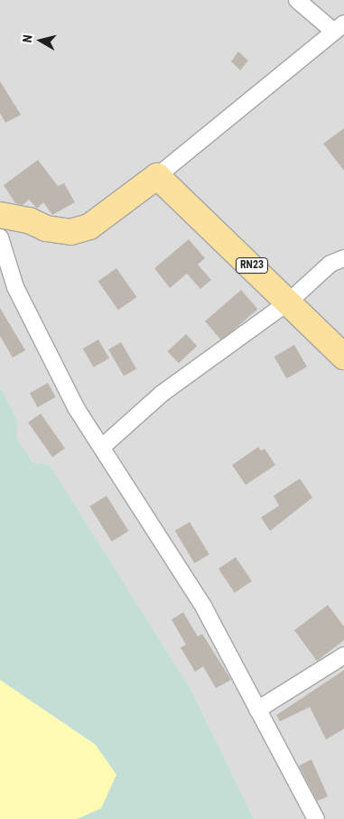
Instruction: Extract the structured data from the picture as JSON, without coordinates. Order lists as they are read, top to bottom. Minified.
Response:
{"streets":{"main road":["RN23"]},"north":"left"}
